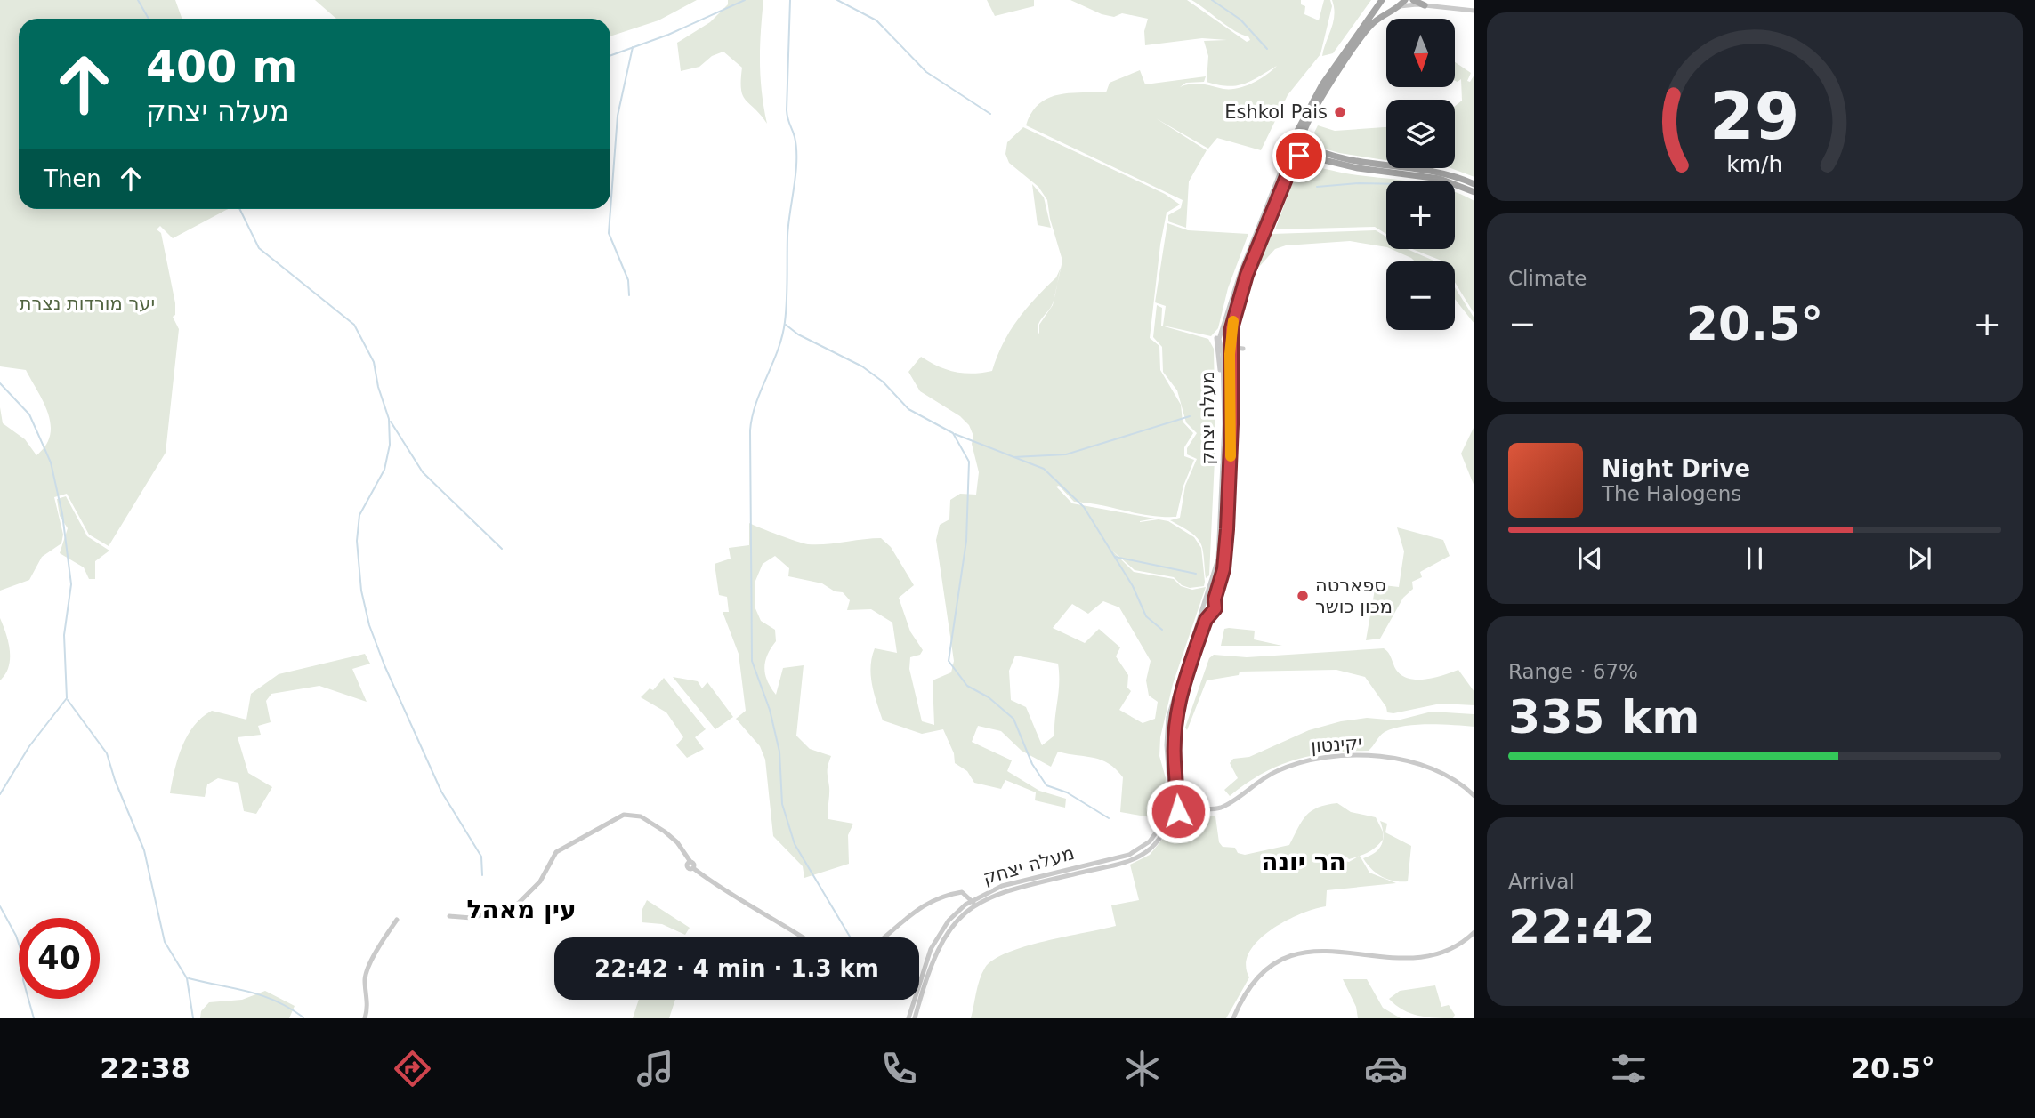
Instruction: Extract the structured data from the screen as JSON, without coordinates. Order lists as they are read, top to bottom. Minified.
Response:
{"streets":{"street":["מעלה יצחק","יקינטון"]},"crossings":[["מעלה יצחק","יקינטון"]],"districts":["הר יונה","עין מאהל"],"parks":["יער מורדות נצרת"],"places":["Eshkol Pais","ספארטה מכון כושר"],"north":"bottom","page":{"map_buttons":["+","−"],"turn":["400 m","מעלה יצחק"],"then":"Then","tile":["Climate",["Range · 67%","335 km"],["Arrival","22:42"]],"heat":["−","20.5°","+"],"song":["Night Drive","The Halogens"],"limit":"40","trip":"22:42 · 4 min · 1.3 km","tabs":["22:38","20.5°"],"gauge":["29","km/h"]}}
